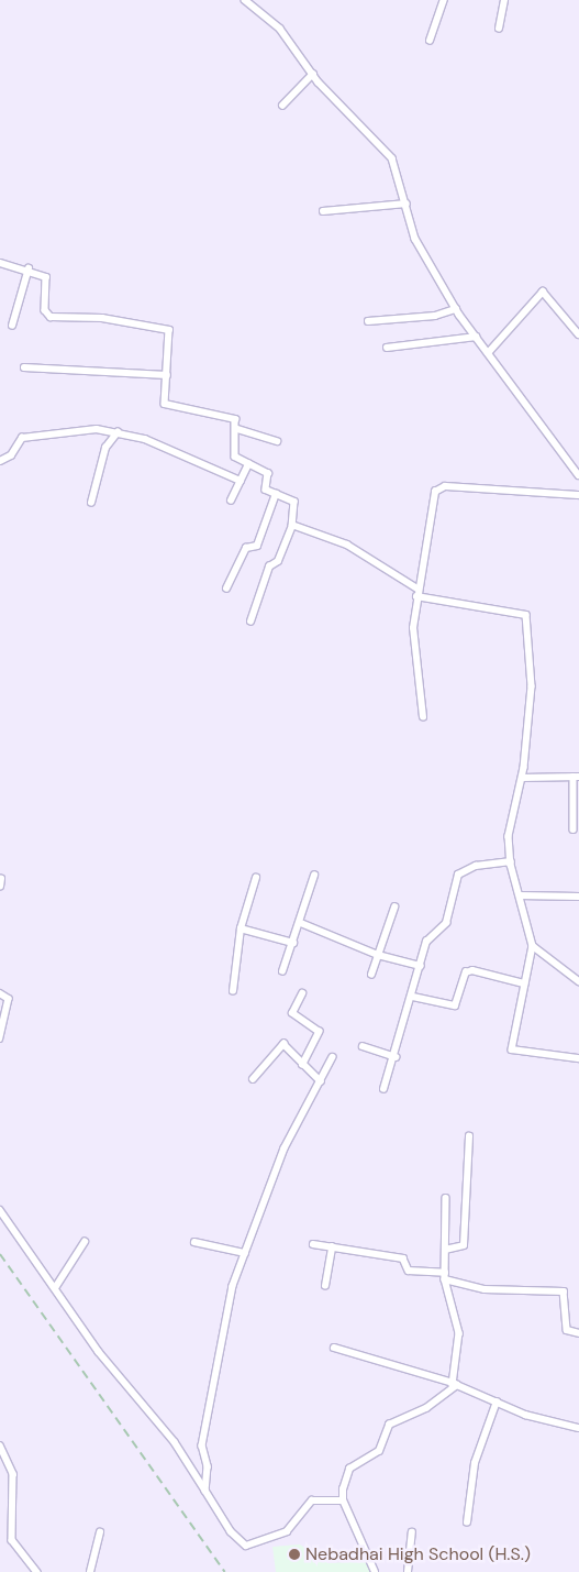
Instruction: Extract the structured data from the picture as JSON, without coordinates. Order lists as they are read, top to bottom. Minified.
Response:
{"places":["Nebadhai High School (H.S.)"]}
